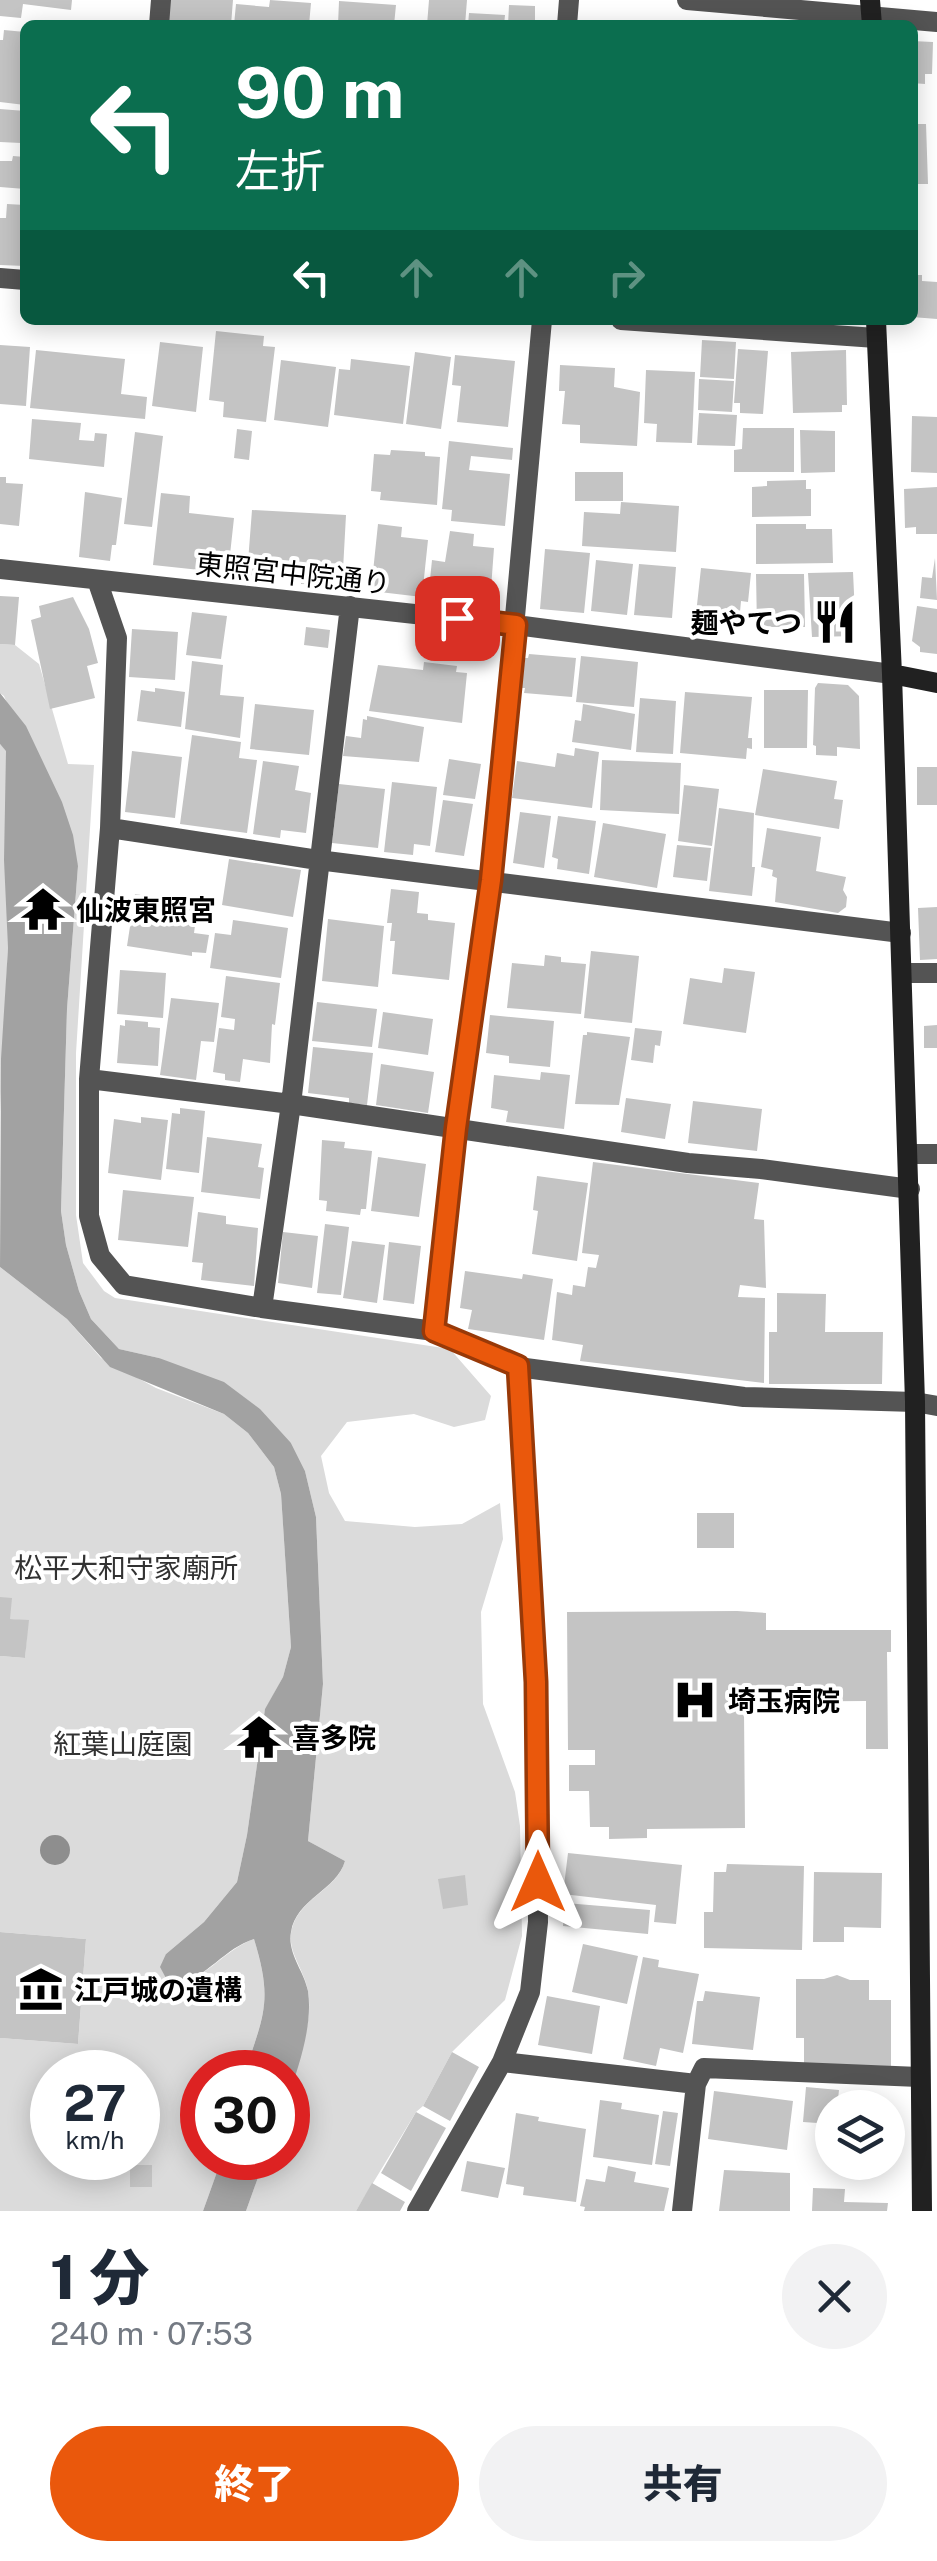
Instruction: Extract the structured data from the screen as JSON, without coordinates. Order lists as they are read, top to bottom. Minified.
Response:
{"streets":{"street":["東照宮中院通り"]},"parks":["松平大和守家廟所","紅葉山庭園"],"places":{"restaurant":["麺やてつ"],"temple":["仙波東照宮","喜多院"],"hospital":["埼玉病院"],"museum":["江戸城の遺構"]},"page":{"turn":["90 m","左折"],"speed":"27 km/h","limit":"30","heading":["1 分","240 m · 07:53"],"buttons":["終了","共有"]}}
